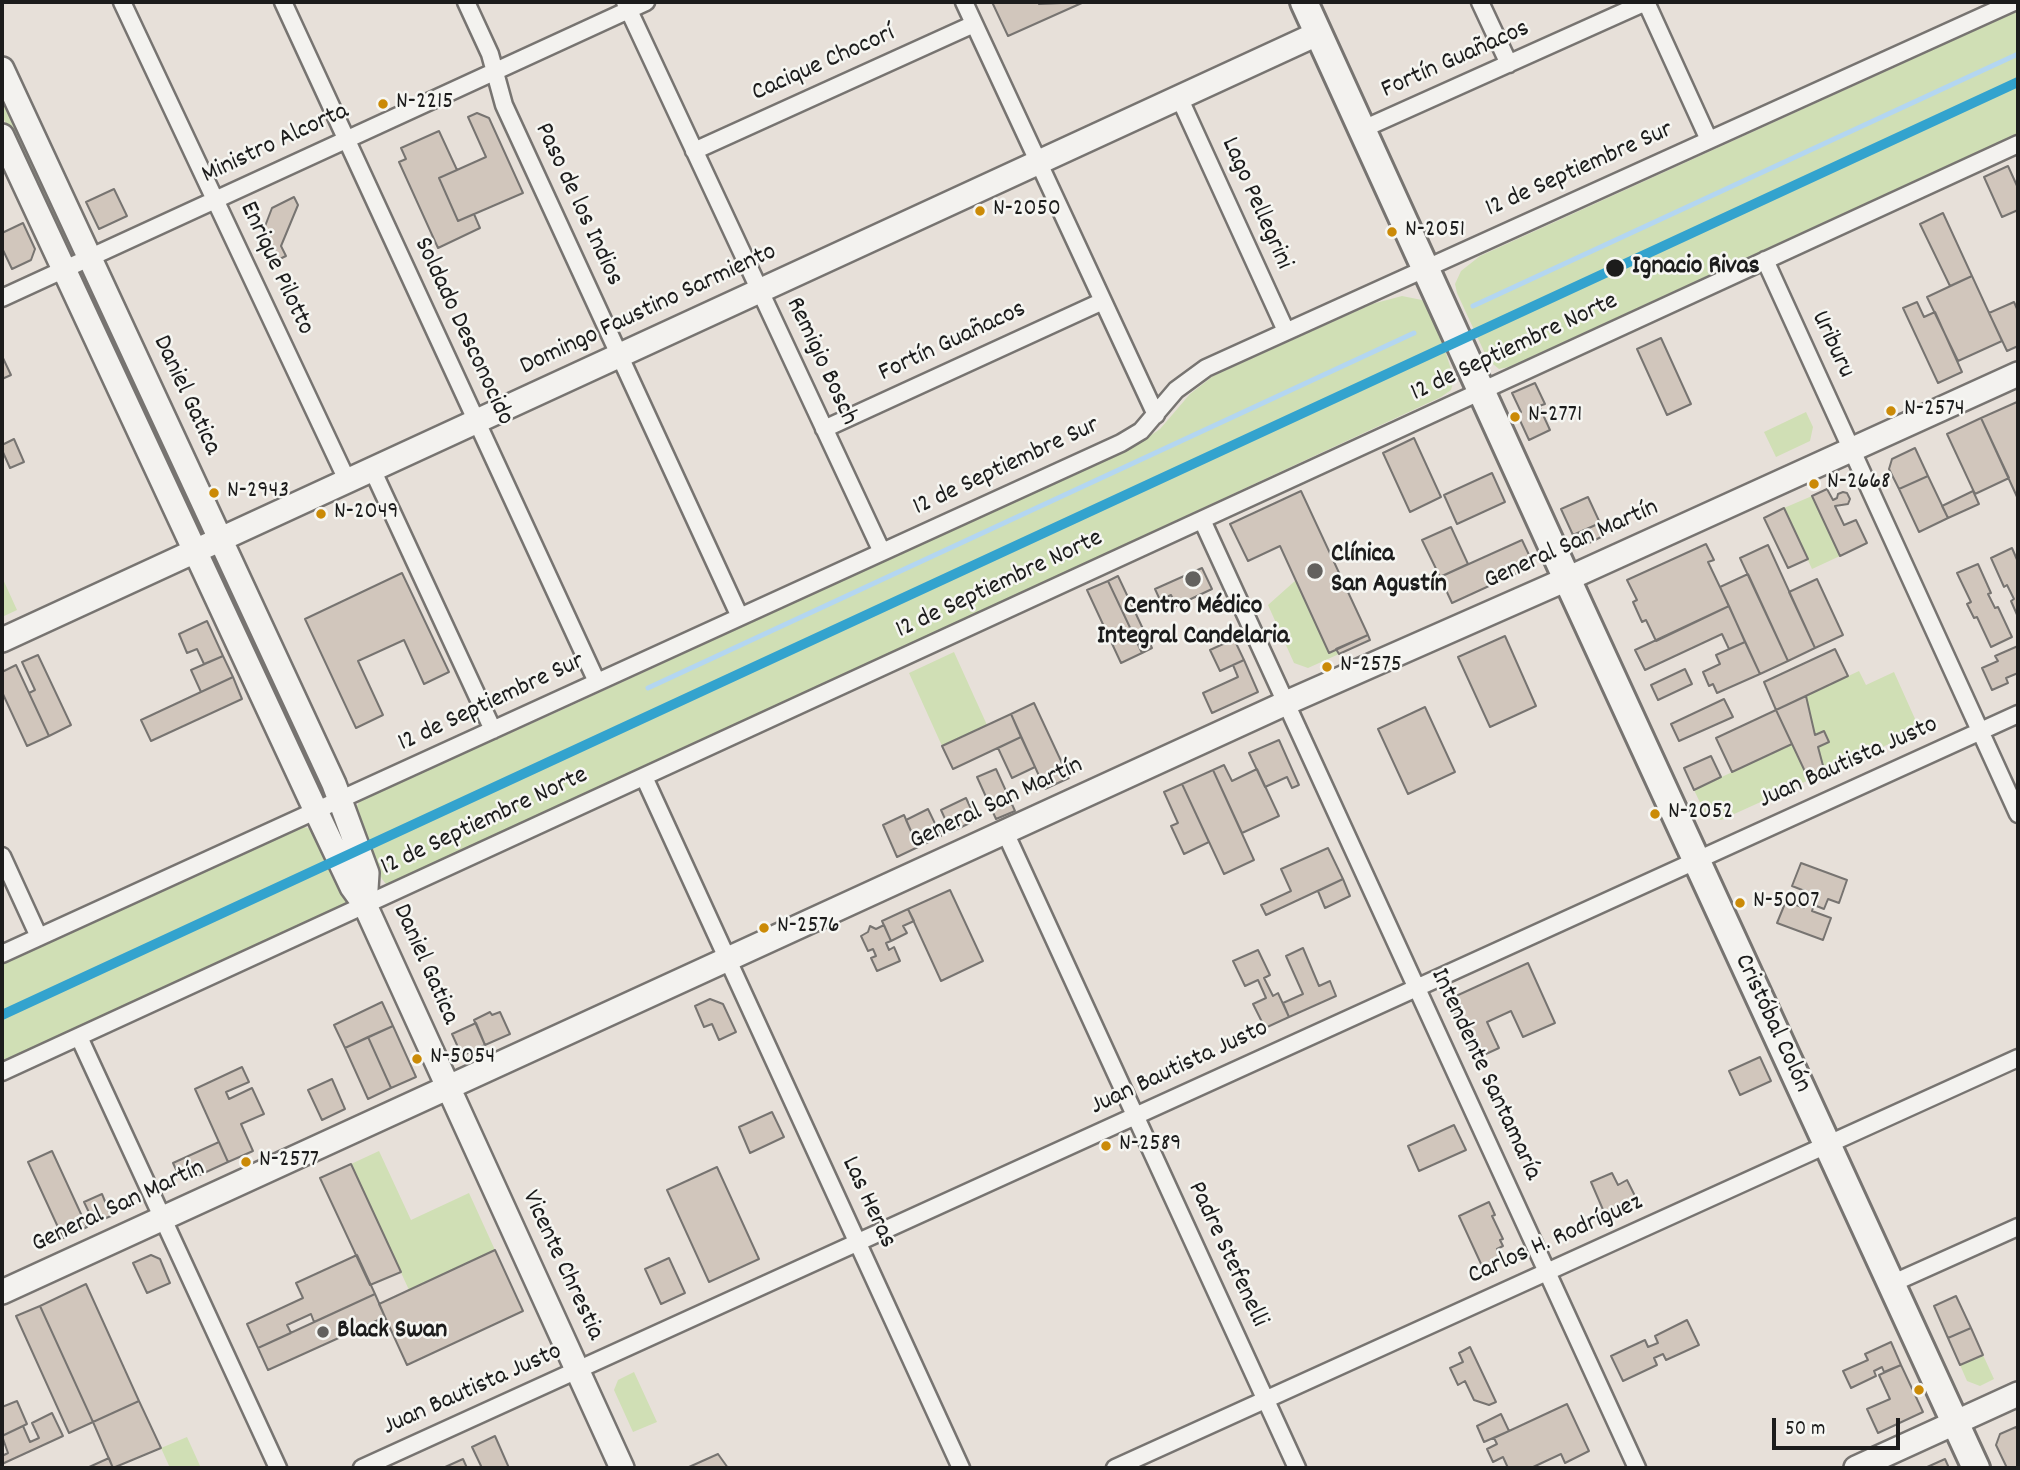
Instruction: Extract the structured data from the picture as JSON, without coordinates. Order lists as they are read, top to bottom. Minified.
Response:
{"streets":{"main road":["Domingo Faustino Sarmiento","Daniel Gatica","General San Martín","Cristóbal Colón","Vicente Chrestia"],"street":["Fortín Guañacos","Cacique Chocorí","Ministro Alcorta","12 de Septiembre Sur","Lago Pellegrini","Paso de los Indios","Enrique Pilotto","Soldado Desconocido","Uriburu","12 de Septiembre Norte","Remigio Bosch","Juan Bautista Justo","Intendente Santamaría","Las Heras","Carlos H. Rodríguez","Padre Stefenelli"]},"crossings":[["Fortín Guañacos","Remigio Bosch"],["Cacique Chocorí","Remigio Bosch"],["Ministro Alcorta","Paso de los Indios"],["Ministro Alcorta","Enrique Pilotto"],["Ministro Alcorta","Soldado Desconocido"],["Ministro Alcorta","Remigio Bosch"],["Ministro Alcorta","Daniel Gatica"],["12 de Septiembre Sur","Lago Pellegrini"],["12 de Septiembre Sur","Paso de los Indios"],["12 de Septiembre Sur","Soldado Desconocido"],["12 de Septiembre Sur","Remigio Bosch"],["12 de Septiembre Sur","Daniel Gatica"],["Lago Pellegrini","Domingo Faustino Sarmiento"],["Paso de los Indios","Domingo Faustino Sarmiento"],["Enrique Pilotto","Domingo Faustino Sarmiento"],["Domingo Faustino Sarmiento","Soldado Desconocido"],["Domingo Faustino Sarmiento","Remigio Bosch"],["Domingo Faustino Sarmiento","Daniel Gatica"],["Uriburu","12 de Septiembre Norte"],["Uriburu","General San Martín"],["Uriburu","Juan Bautista Justo"],["12 de Septiembre Norte","Daniel Gatica"],["12 de Septiembre Norte","Intendente Santamaría"],["Daniel Gatica","General San Martín"],["Daniel Gatica","Vicente Chrestia"],["General San Martín","Cristóbal Colón"],["General San Martín","Intendente Santamaría"],["General San Martín","Las Heras"],["General San Martín","Padre Stefenelli"],["General San Martín","Vicente Chrestia"],["Juan Bautista Justo","Cristóbal Colón"],["Juan Bautista Justo","Intendente Santamaría"],["Juan Bautista Justo","Las Heras"],["Juan Bautista Justo","Padre Stefenelli"],["Juan Bautista Justo","Vicente Chrestia"],["Cristóbal Colón","Carlos H. Rodríguez"],["Intendente Santamaría","Carlos H. Rodríguez"],["Carlos H. Rodríguez","Padre Stefenelli"]],"places":["N-2215","N-2050","N-2051","Ignacio Rivas","N-2574","N-2771","N-2668","N-2943","N-2049","Clínica San Agustín","Centro Médico Integral Candelaria","N-2575","N-2052","N-5007","N-2576","N-5054","N-2589","N-2577","Black Swan"],"scale_bar":"50 m"}
